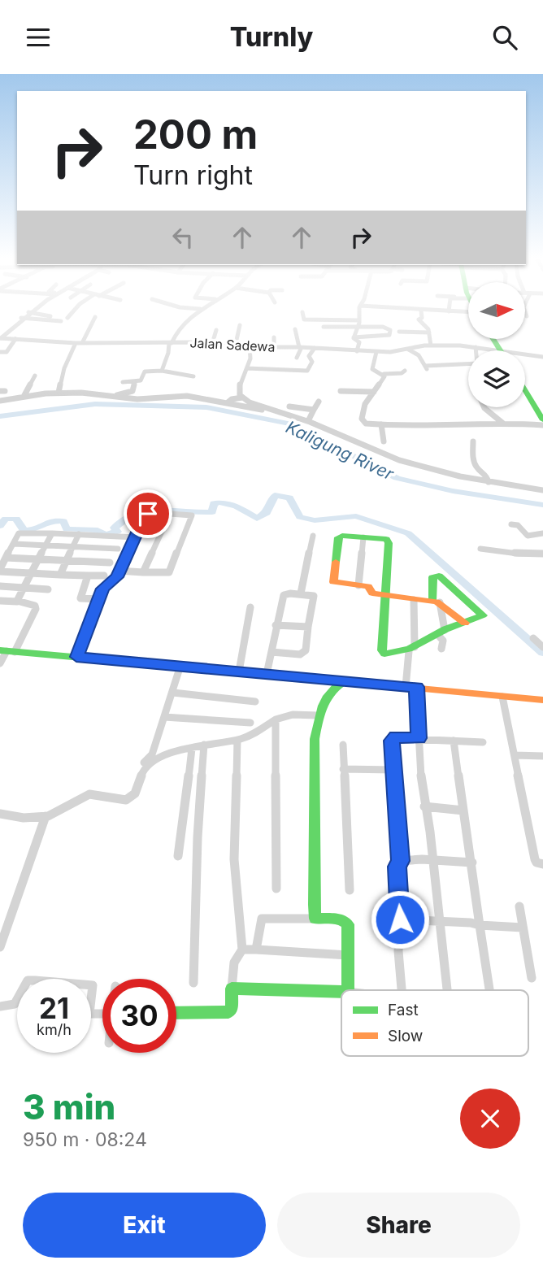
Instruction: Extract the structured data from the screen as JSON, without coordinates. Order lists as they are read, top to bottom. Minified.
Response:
{"streets":{"street":["Jalan Sadewa"]},"water":["Kaligung River"],"legend":["Fast","Slow"],"north":"right","page":{"header":"Turnly","turn":["200 m","Turn right"],"speed":"21 km/h","limit":"30","heading":["3 min","950 m · 08:24"],"buttons":["Exit","Share"]}}
